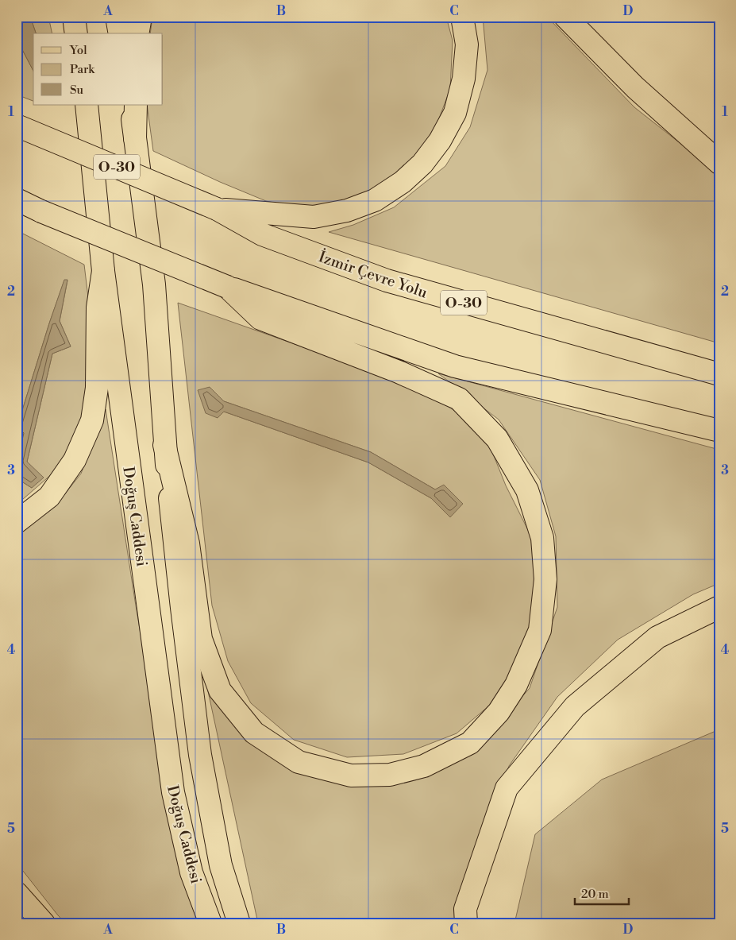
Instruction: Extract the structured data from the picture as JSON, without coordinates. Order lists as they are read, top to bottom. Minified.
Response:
{"streets":{"main road":["O-30","İzmir Çevre Yolu","Doğuş Caddesi"]},"crossings":[["O-30","İzmir Çevre Yolu"]],"legend":["Yol","Park","Su"],"scale_bar":"20 m","grid":{"columns":["A","B","C","D"],"rows":["1","2","3","4","5"]}}
